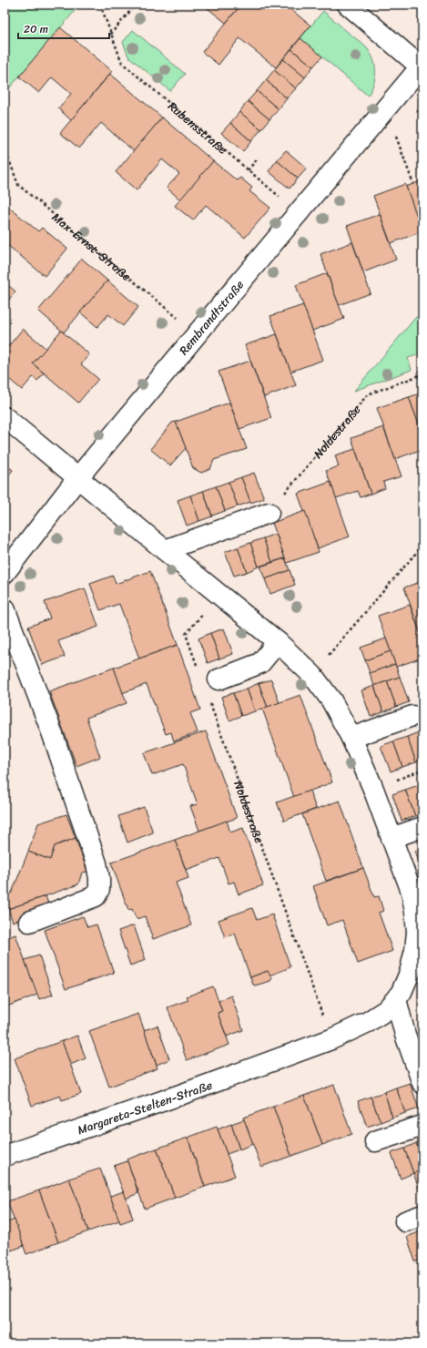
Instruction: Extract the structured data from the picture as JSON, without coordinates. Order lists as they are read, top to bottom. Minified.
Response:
{"streets":{"street":["Rembrandtstraße","Margareta-Stelten-Straße"],"path":["Rubensstraße","Max-Ernst-Straße","Noldestraße"]},"crossings":[["Rubensstraße","Rembrandtstraße"],["Max-Ernst-Straße","Rembrandtstraße"],["Noldestraße","Margareta-Stelten-Straße"]],"scale_bar":"20 m"}
